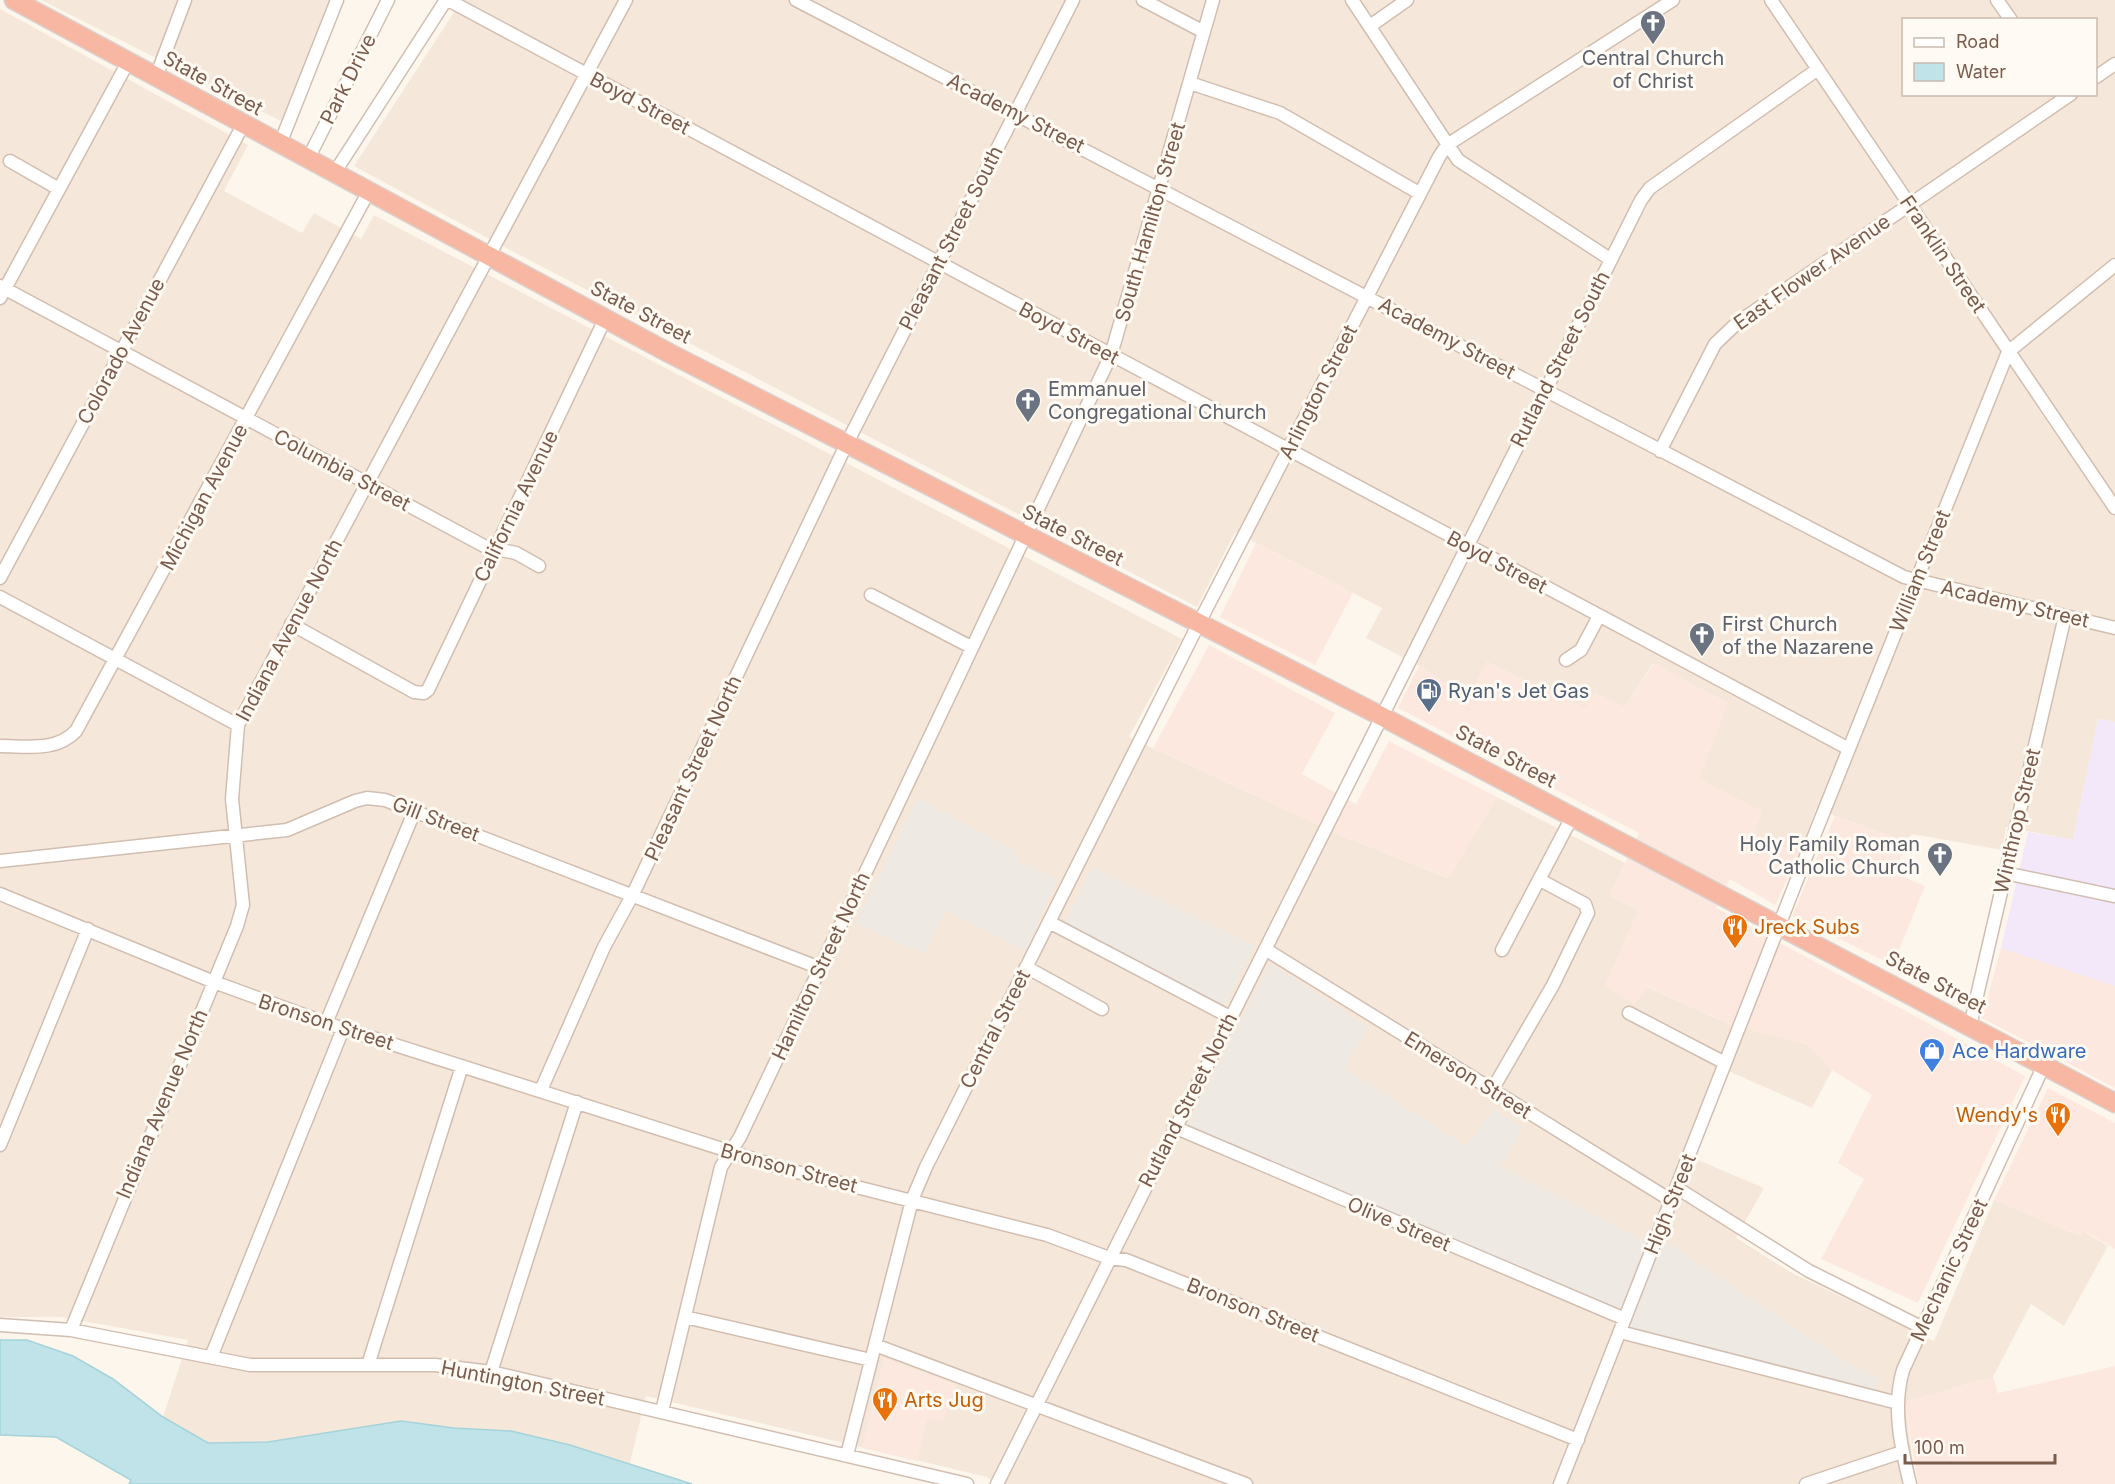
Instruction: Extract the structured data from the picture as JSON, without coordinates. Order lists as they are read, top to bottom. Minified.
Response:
{"streets":{"highway":["State Street"],"street":["Park Drive","Boyd Street","Academy Street","South Hamilton Street","Pleasant Street South","Franklin Street","East Flower Avenue","Colorado Avenue","Rutland Street South","Arlington Street","Columbia Street","Michigan Avenue","California Avenue","William Street","Indiana Avenue North","Pleasant Street North","Gill Street","Winthrop Street","Hamilton Street North","Bronson Street","Central Street","Emerson Street","Rutland Street North","High Street","Olive Street","Mechanic Street","Huntington Street"]},"crossings":[["Park Drive","State Street"],["State Street","South Hamilton Street"],["State Street","Pleasant Street South"],["State Street","Colorado Avenue"],["State Street","Rutland Street South"],["State Street","Arlington Street"],["State Street","Michigan Avenue"],["State Street","California Avenue"],["State Street","William Street"],["State Street","Indiana Avenue North"],["State Street","Pleasant Street North"],["State Street","Winthrop Street"],["State Street","Hamilton Street North"],["State Street","Central Street"],["State Street","Rutland Street North"],["State Street","High Street"],["State Street","Mechanic Street"],["Boyd Street","South Hamilton Street"],["Boyd Street","Pleasant Street South"],["Boyd Street","Rutland Street South"],["Boyd Street","Arlington Street"],["Boyd Street","William Street"],["Boyd Street","Indiana Avenue North"],["Academy Street","South Hamilton Street"],["Academy Street","Pleasant Street South"],["Academy Street","East Flower Avenue"],["Academy Street","Rutland Street South"],["Academy Street","Arlington Street"],["Academy Street","William Street"],["Academy Street","Winthrop Street"],["South Hamilton Street","Hamilton Street North"],["Pleasant Street South","Pleasant Street North"],["Franklin Street","East Flower Avenue"],["Franklin Street","Rutland Street South"],["Franklin Street","William Street"],["Colorado Avenue","Columbia Street"],["Rutland Street South","Rutland Street North"],["Arlington Street","Central Street"],["Columbia Street","Michigan Avenue"],["Columbia Street","California Avenue"],["Columbia Street","Indiana Avenue North"],["California Avenue","Indiana Avenue North"],["William Street","High Street"],["Indiana Avenue North","Gill Street"],["Indiana Avenue North","Bronson Street"],["Indiana Avenue North","Huntington Street"],["Pleasant Street North","Gill Street"],["Pleasant Street North","Bronson Street"],["Gill Street","Hamilton Street North"],["Hamilton Street North","Bronson Street"],["Hamilton Street North","Huntington Street"],["Bronson Street","Central Street"],["Bronson Street","Rutland Street North"],["Bronson Street","High Street"],["Central Street","Huntington Street"],["Emerson Street","Rutland Street North"],["Emerson Street","High Street"],["Rutland Street North","Olive Street"],["High Street","Olive Street"]],"places":{"church":["Central Church of Christ","Emmanuel Congregational Church","First Church of the Nazarene","Holy Family Roman Catholic Church"],"fuel station":["Ryan's Jet Gas"],"restaurant":["Jreck Subs","Wendy's","Arts Jug"],"shop":["Ace Hardware"]},"legend":["Road","Water"],"scale_bar":"100 m"}
